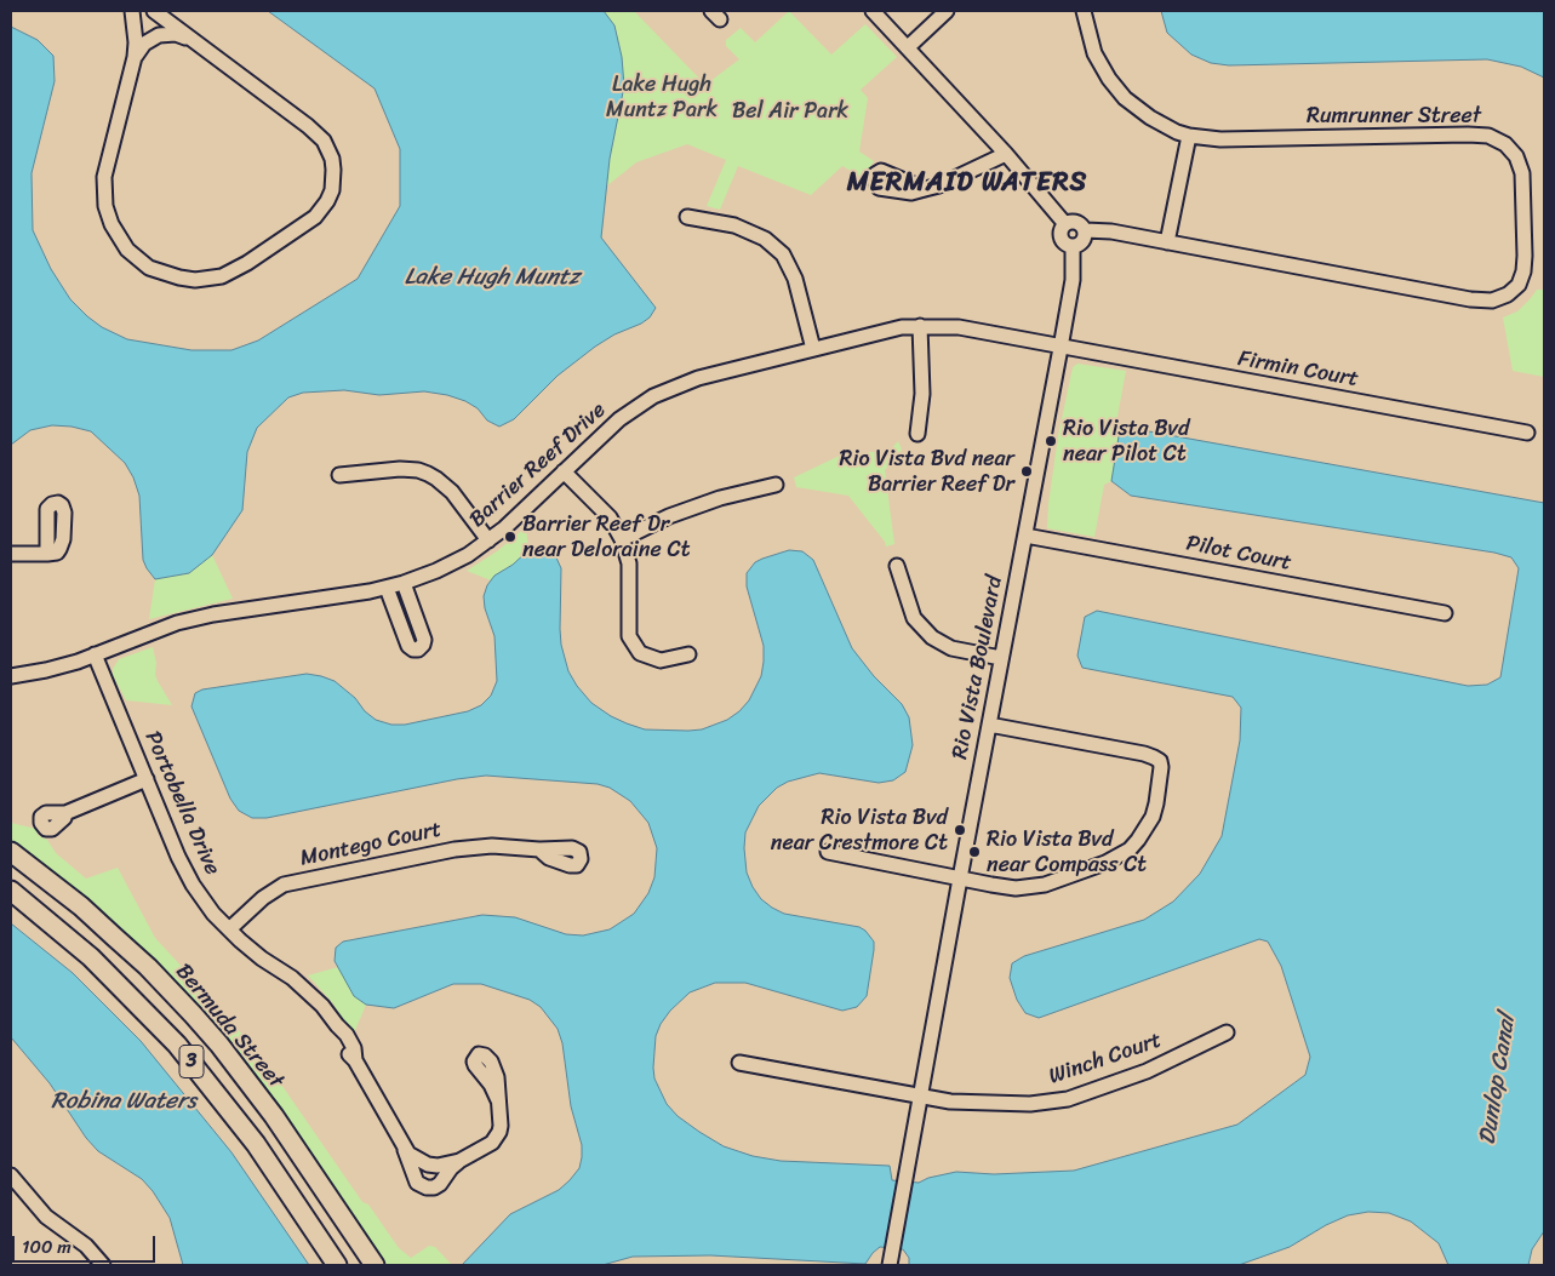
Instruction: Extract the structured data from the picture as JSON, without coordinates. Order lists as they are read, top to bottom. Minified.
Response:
{"streets":{"main road":["Bermuda Street","3"],"street":["Rumrunner Street","Firmin Court","Barrier Reef Drive","Pilot Court","Rio Vista Boulevard","Portobella Drive","Montego Court","Winch Court"]},"crossings":[["Rumrunner Street","Rio Vista Boulevard"],["Firmin Court","Barrier Reef Drive"],["Firmin Court","Rio Vista Boulevard"],["Barrier Reef Drive","Rio Vista Boulevard"],["Barrier Reef Drive","Portobella Drive"],["Pilot Court","Rio Vista Boulevard"],["Rio Vista Boulevard","Winch Court"],["Portobella Drive","Montego Court"]],"districts":["MERMAID WATERS"],"water":["Lake Hugh Muntz","Dunlop Canal","Robina Waters"],"parks":["Lake Hugh Muntz Park","Bel Air Park"],"places":["Rio Vista Bvd near Pilot Ct","Rio Vista Bvd near Barrier Reef Dr","Barrier Reef Dr near Deloraine Ct","Rio Vista Bvd near Crestmore Ct","Rio Vista Bvd near Compass Ct"],"scale_bar":"100 m"}
